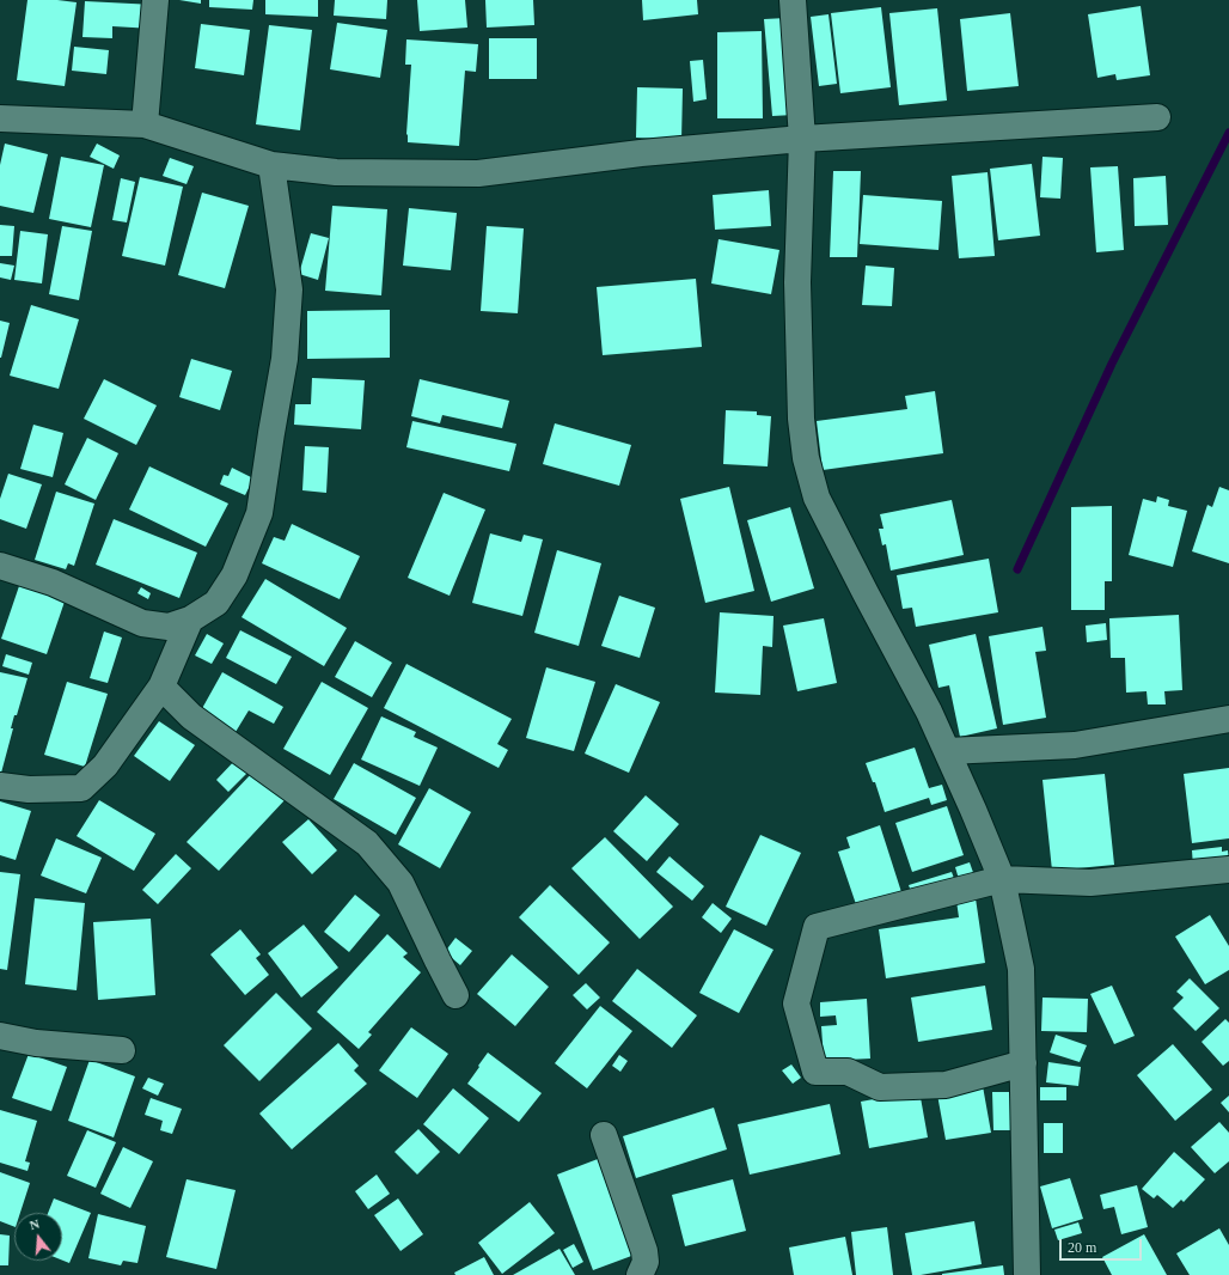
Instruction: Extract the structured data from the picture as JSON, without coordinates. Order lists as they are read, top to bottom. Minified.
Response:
{"scale_bar":"20 m","north":"top"}
